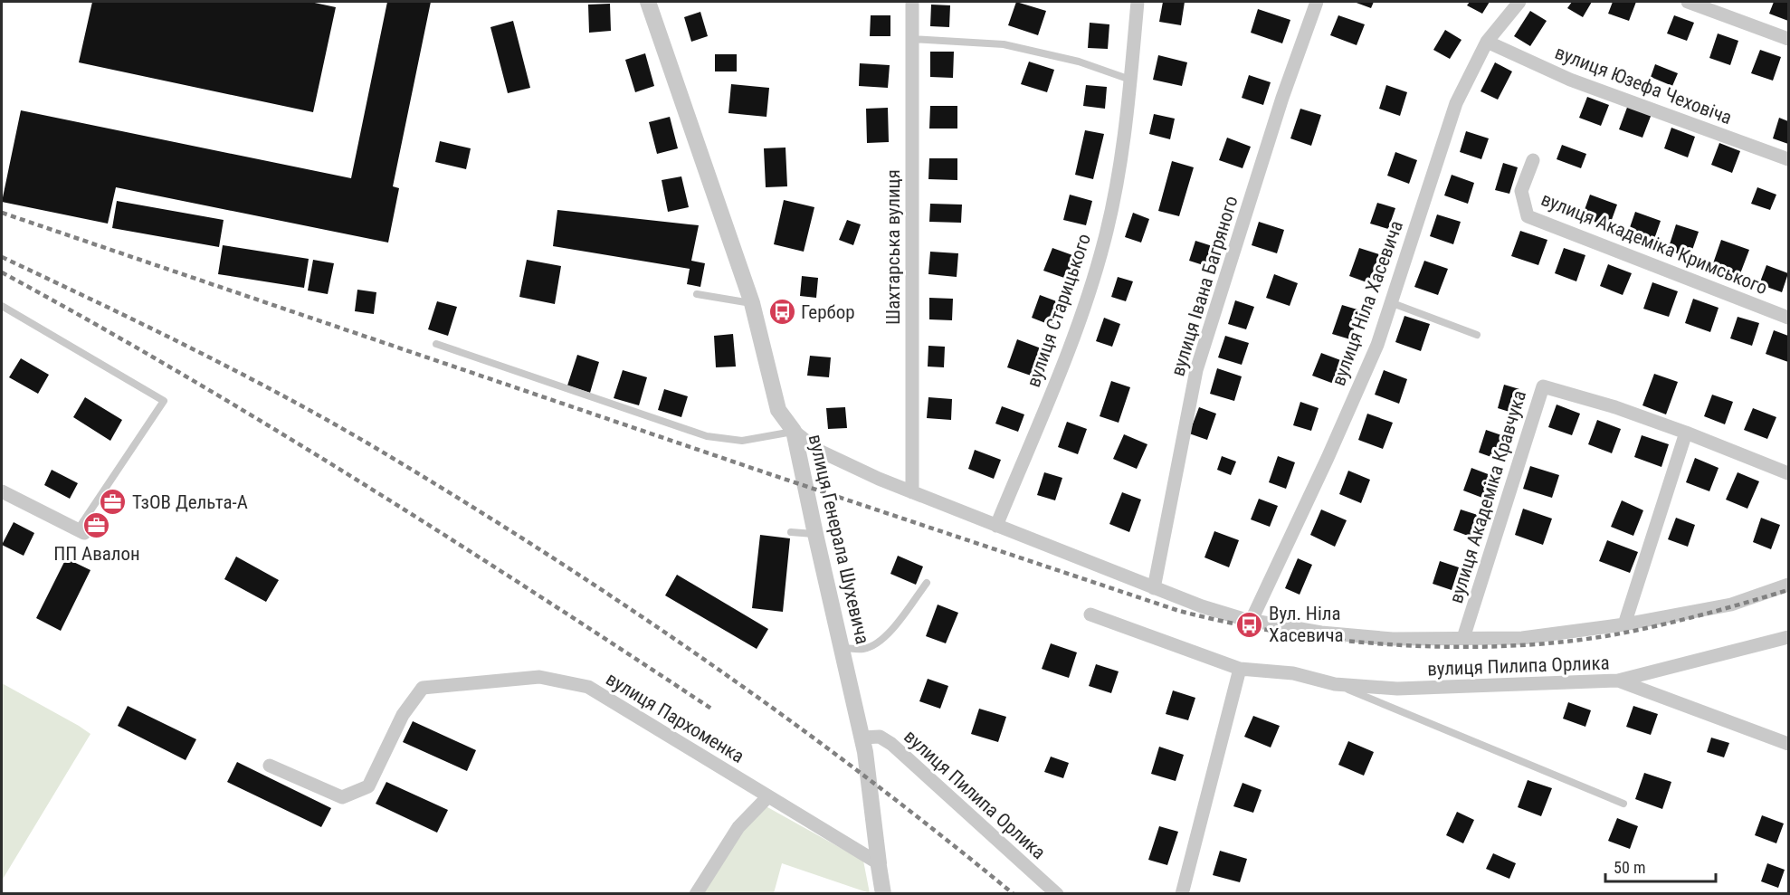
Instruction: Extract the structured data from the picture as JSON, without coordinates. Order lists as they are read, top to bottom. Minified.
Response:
{"streets":{"street":["вулиця Юзефа Чеховіча","вулиця Академіка Кримського","Шахтарська вулиця","вулиця Івана Багряного","вулиця Ніла Хасевича","вулиця Старицького","вулиця Академіка Кравчука","вулиця Генерала Шухевича","вулиця Пилипа Орлика","вулиця Пархоменка"]},"crossings":[["вулиця Юзефа Чеховіча","вулиця Ніла Хасевича"],["вулиця Генерала Шухевича","вулиця Пилипа Орлика"],["вулиця Генерала Шухевича","вулиця Пархоменка"]],"places":{"bus stop":["Гербор","Вул. Ніла Хасевича"],"office":["ТзОВ Дельта-А","ПП Авалон"]},"scale_bar":"50 m"}
